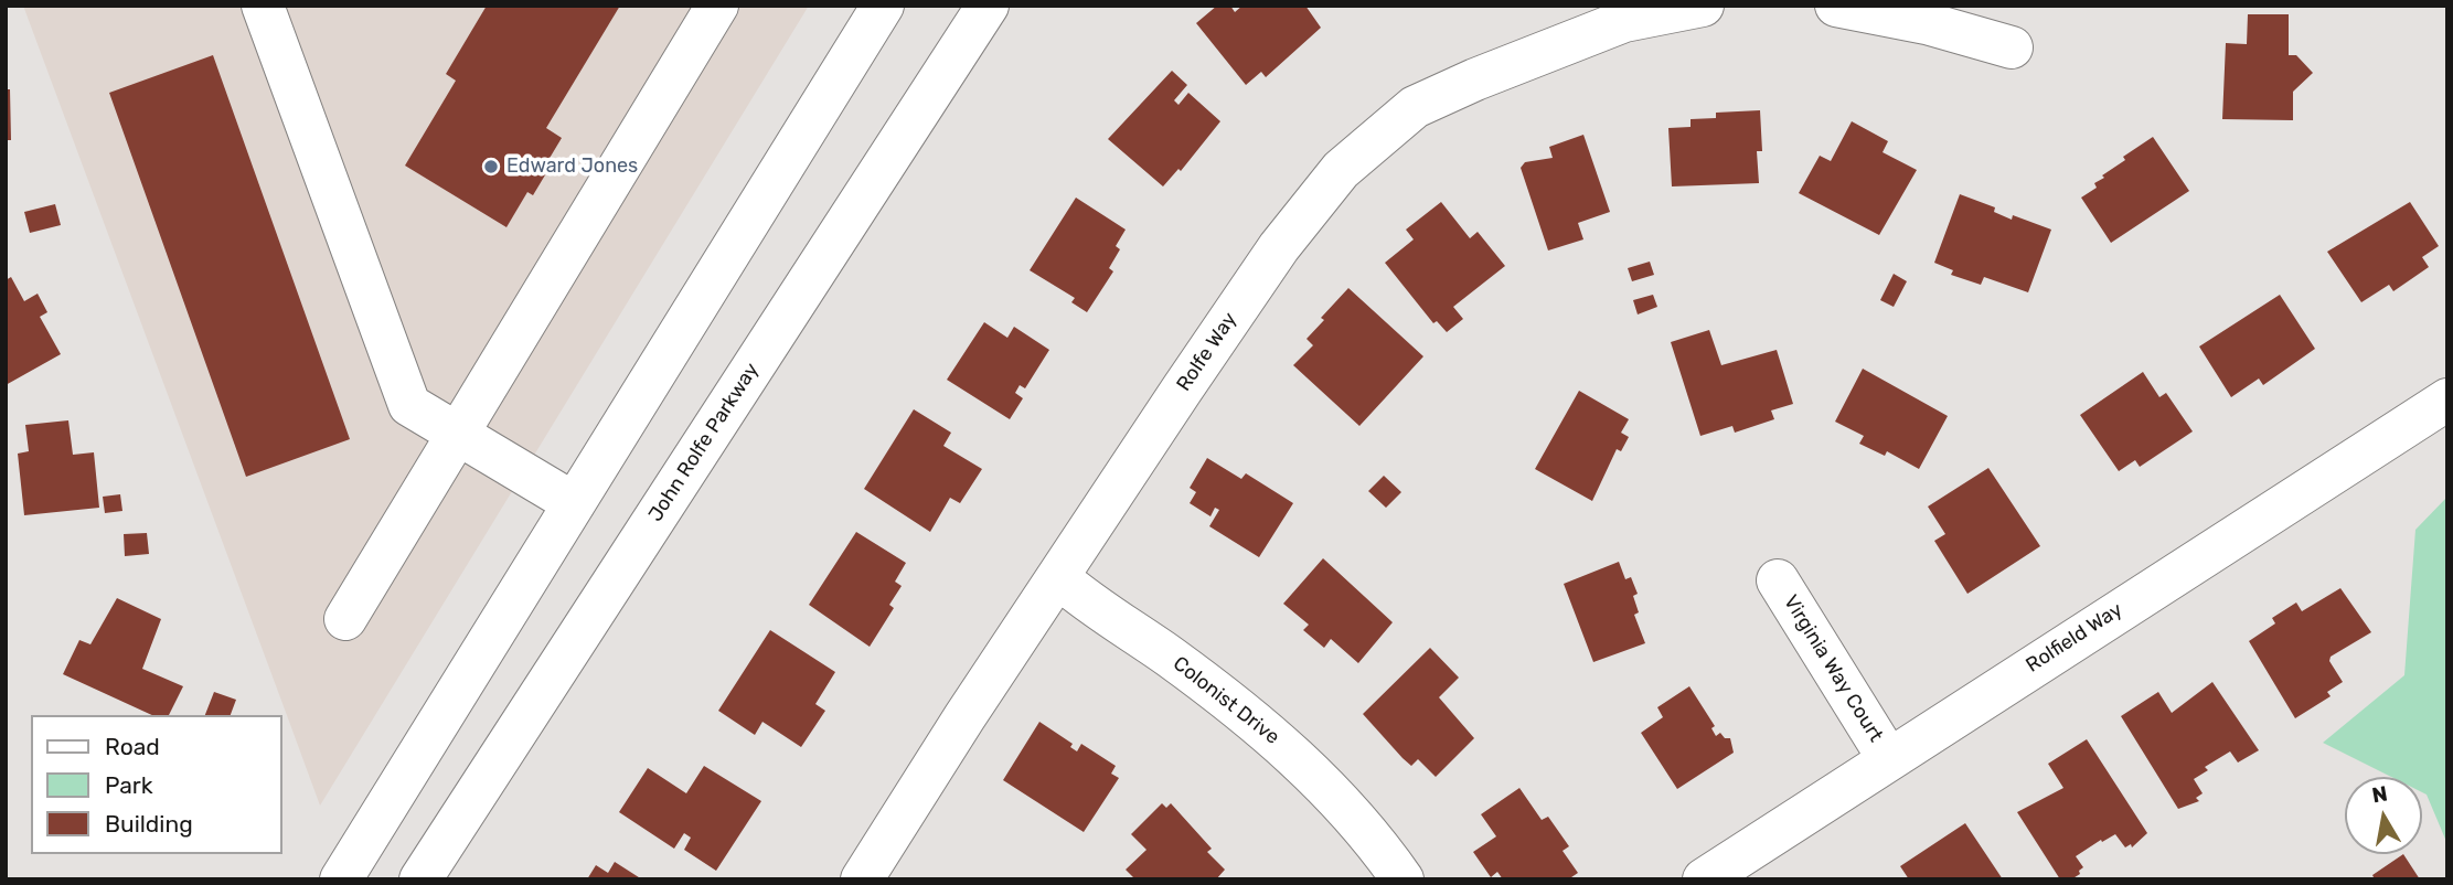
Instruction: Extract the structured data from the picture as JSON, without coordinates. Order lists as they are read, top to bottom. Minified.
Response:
{"streets":{"street":["Rolfe Way","John Rolfe Parkway","Rolfield Way","Virginia Way Court","Colonist Drive"]},"crossings":[["Rolfe Way","Colonist Drive"],["Rolfield Way","Virginia Way Court"]],"places":["Edward Jones"],"legend":["Road","Park","Building"],"north":"top"}
